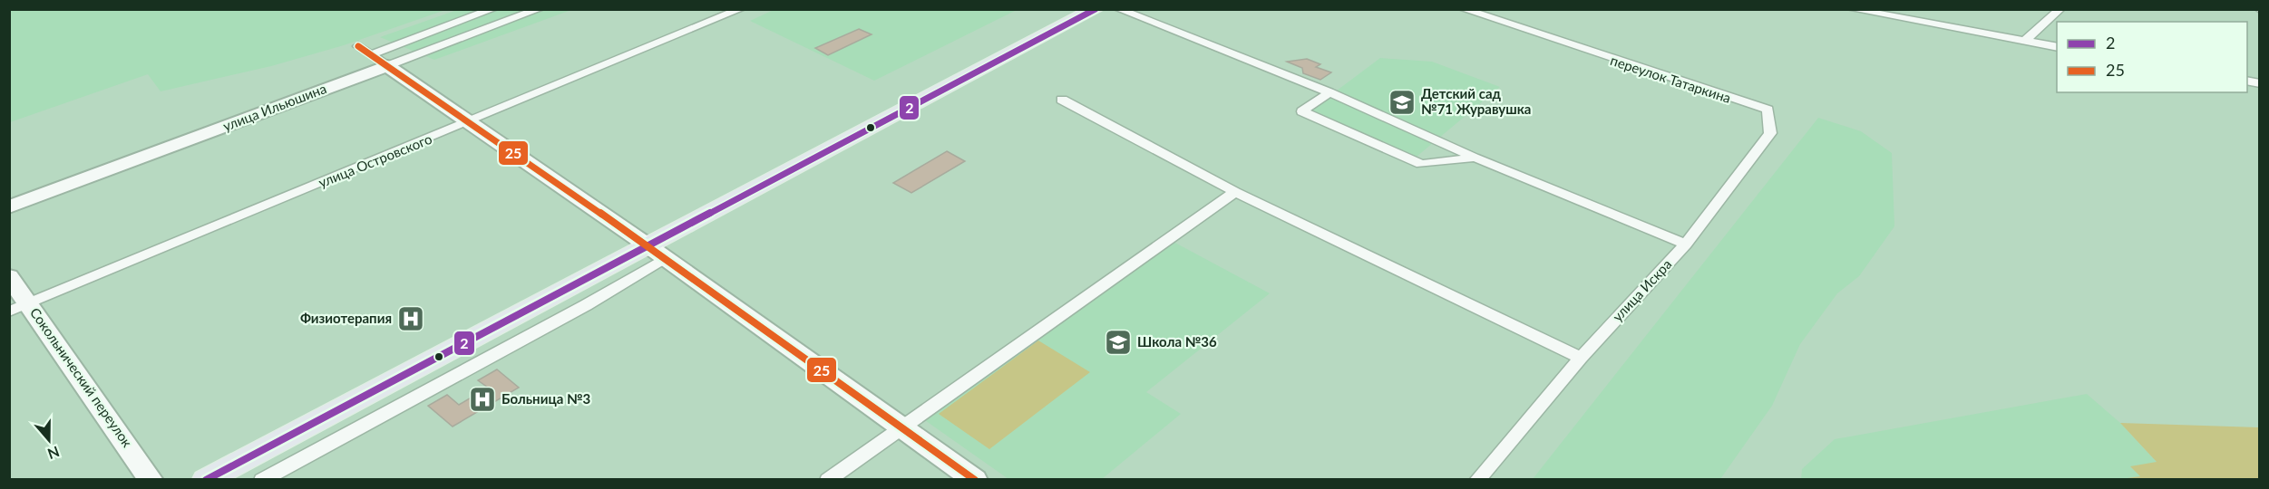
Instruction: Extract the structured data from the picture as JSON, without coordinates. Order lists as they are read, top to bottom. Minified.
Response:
{"streets":{"street":["переулок Татаркина","улица Ильюшина","улица Островского","улица Искра","Сокольнический переулок"]},"crossings":[["переулок Татаркина","улица Искра"],["улица Островского","Сокольнический переулок"]],"places":{"school or university":["Детский сад №71 Журавушка","Школа №36"],"hospital":["Физиотерапия","Больница №3"]},"lines":["transit line 2","transit line 25"],"legend":["2","25"],"north":"bottom"}
